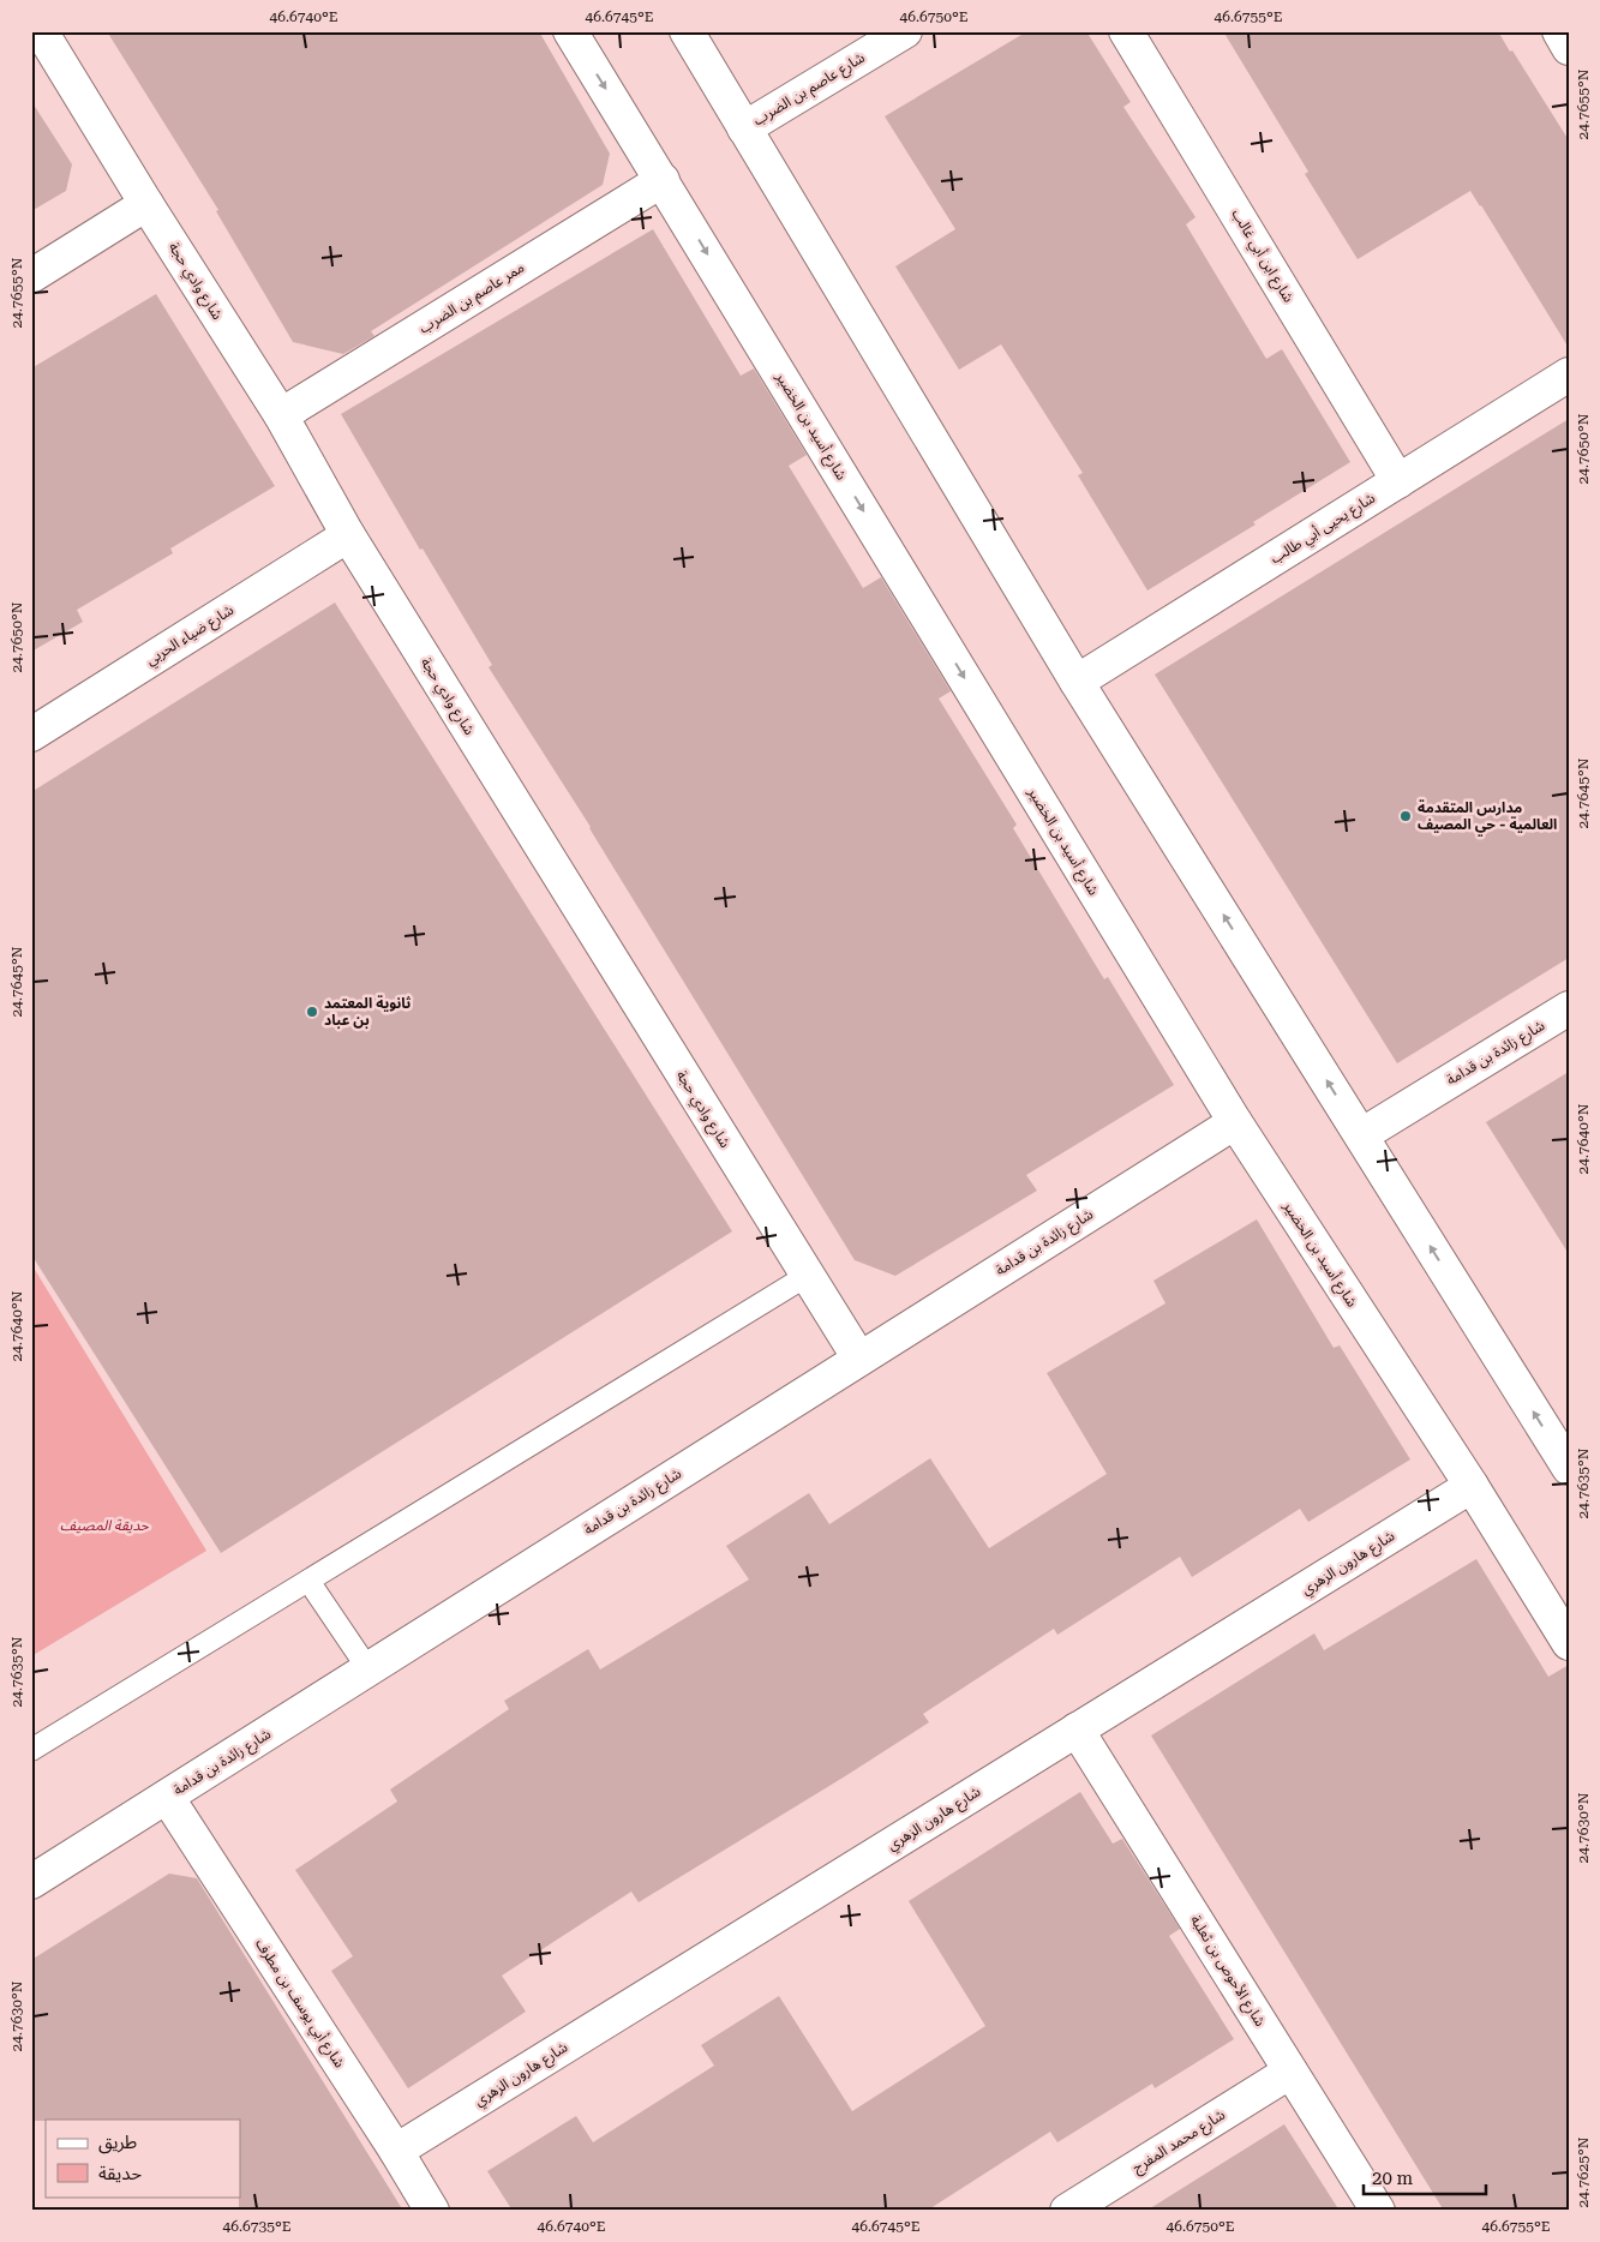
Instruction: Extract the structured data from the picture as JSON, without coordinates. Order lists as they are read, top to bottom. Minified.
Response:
{"streets":{"street":["شارع عاصم بن الضرب","شارع ابن أبي غالب","شارع وادي حجة","ممر عاصم بن الضرب","شارع أسيد بن الخضير","شارع يحيى أبي طالب","شارع ضياء الحربي","شارع زائدة بن قدامة","شارع هارون الزهري","شارع الأحوص بن ثعلبة","شارع أبي يوسف بن مطرف","شارع محمد المفرج"]},"crossings":[["شارع ابن أبي غالب","شارع يحيى أبي طالب"],["شارع وادي حجة","ممر عاصم بن الضرب"],["شارع وادي حجة","شارع ضياء الحربي"],["شارع وادي حجة","شارع زائدة بن قدامة"],["ممر عاصم بن الضرب","شارع أسيد بن الخضير"],["شارع أسيد بن الخضير","شارع زائدة بن قدامة"],["شارع أسيد بن الخضير","شارع هارون الزهري"],["شارع زائدة بن قدامة","شارع أبي يوسف بن مطرف"],["شارع هارون الزهري","شارع الأحوص بن ثعلبة"],["شارع هارون الزهري","شارع أبي يوسف بن مطرف"],["شارع الأحوص بن ثعلبة","شارع محمد المفرج"]],"parks":["حديقة المصيف"],"places":["مدارس المتقدمة العالمية - حي المصيف","ثانوية المعتمد بن عباد"],"legend":["طريق","حديقة"],"scale_bar":"20 m","coordinates":["46.6740°E","46.6745°E","46.6750°E","46.6755°E","24.7655°N","24.7650°N","24.7645°N","24.7640°N","24.7635°N","24.7630°N","24.7625°N","46.6735°E"]}
